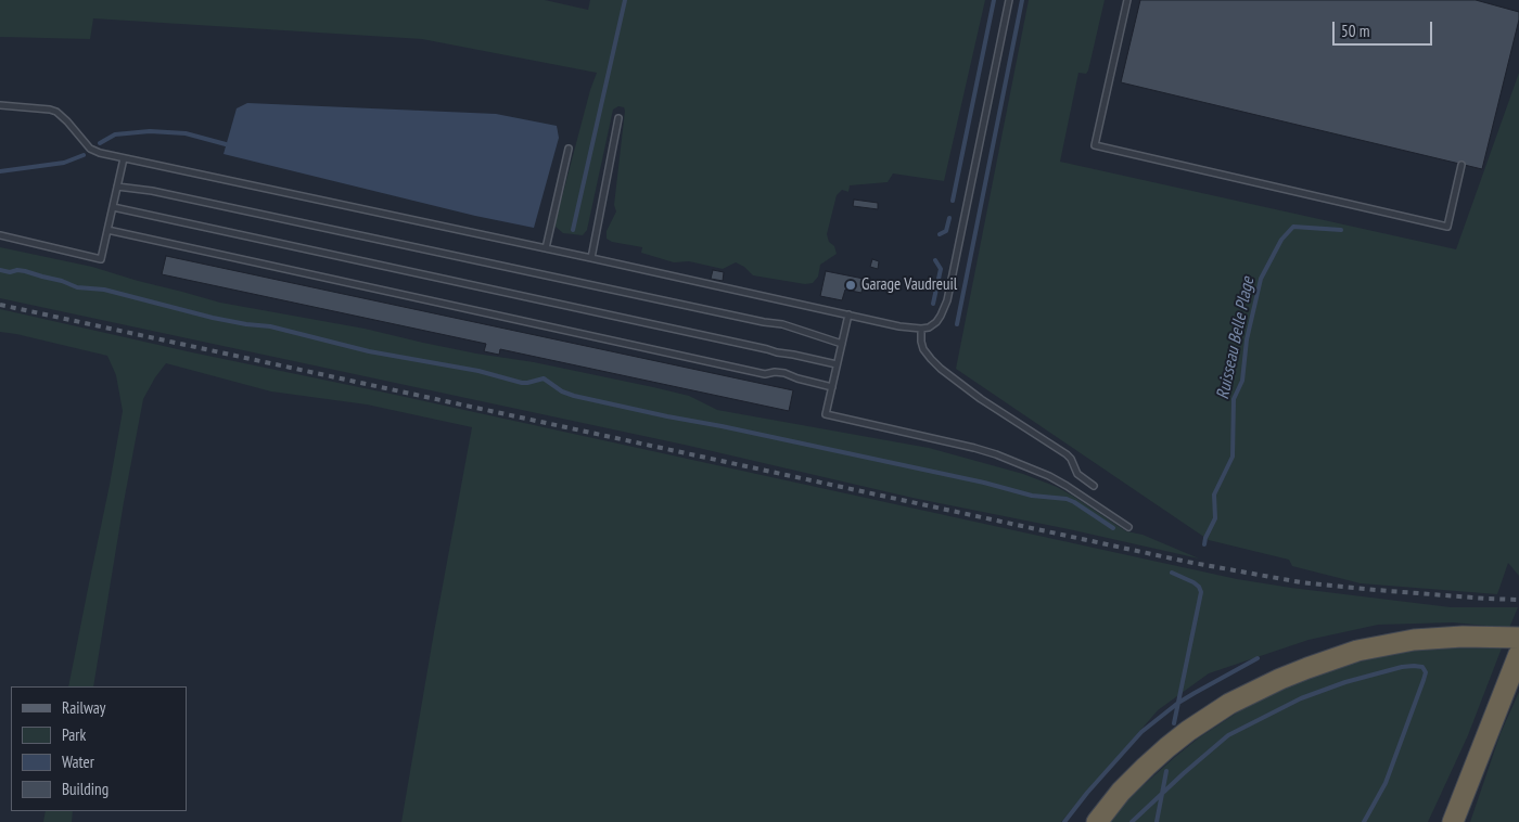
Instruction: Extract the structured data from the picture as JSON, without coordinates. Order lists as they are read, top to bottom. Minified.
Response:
{"water":["Ruisseau Belle Plage"],"places":["Garage Vaudreuil"],"legend":["Railway","Park","Water","Building"],"scale_bar":"50 m"}
